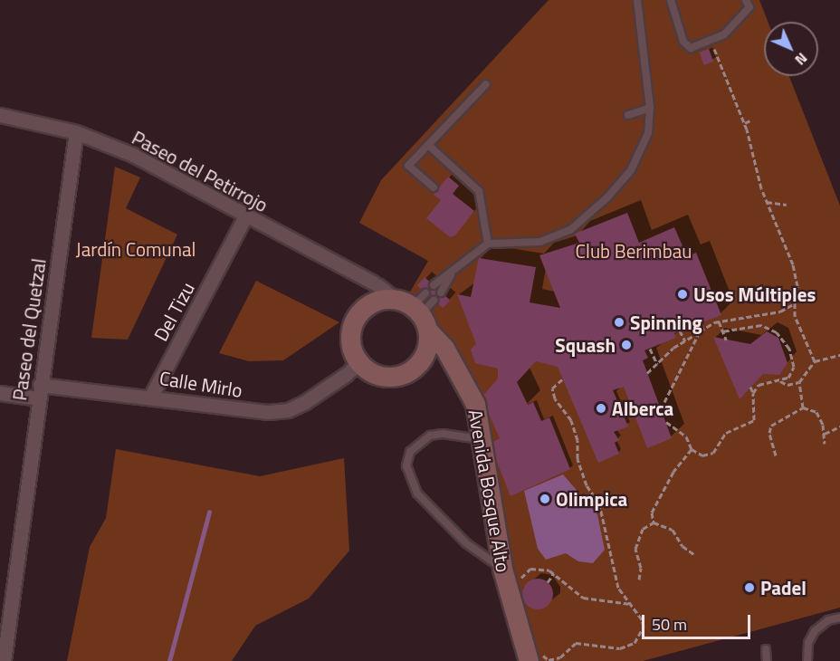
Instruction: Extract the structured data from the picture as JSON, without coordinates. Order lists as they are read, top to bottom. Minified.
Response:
{"streets":{"street":["Paseo del Petirrojo","Del Tizu","Paseo del Quetzal","Calle Mirlo","Avenida Bosque Alto"]},"crossings":[["Paseo del Petirrojo","Del Tizu"],["Paseo del Petirrojo","Paseo del Quetzal"],["Paseo del Petirrojo","Calle Mirlo"],["Paseo del Petirrojo","Avenida Bosque Alto"],["Del Tizu","Calle Mirlo"],["Paseo del Quetzal","Calle Mirlo"],["Calle Mirlo","Avenida Bosque Alto"]],"parks":["Jardín Comunal","Club Berimbau"],"places":["Usos Múltiples","Spinning","Squash","Alberca","Olimpica","Padel"],"scale_bar":"50 m","north":"bottom right"}
